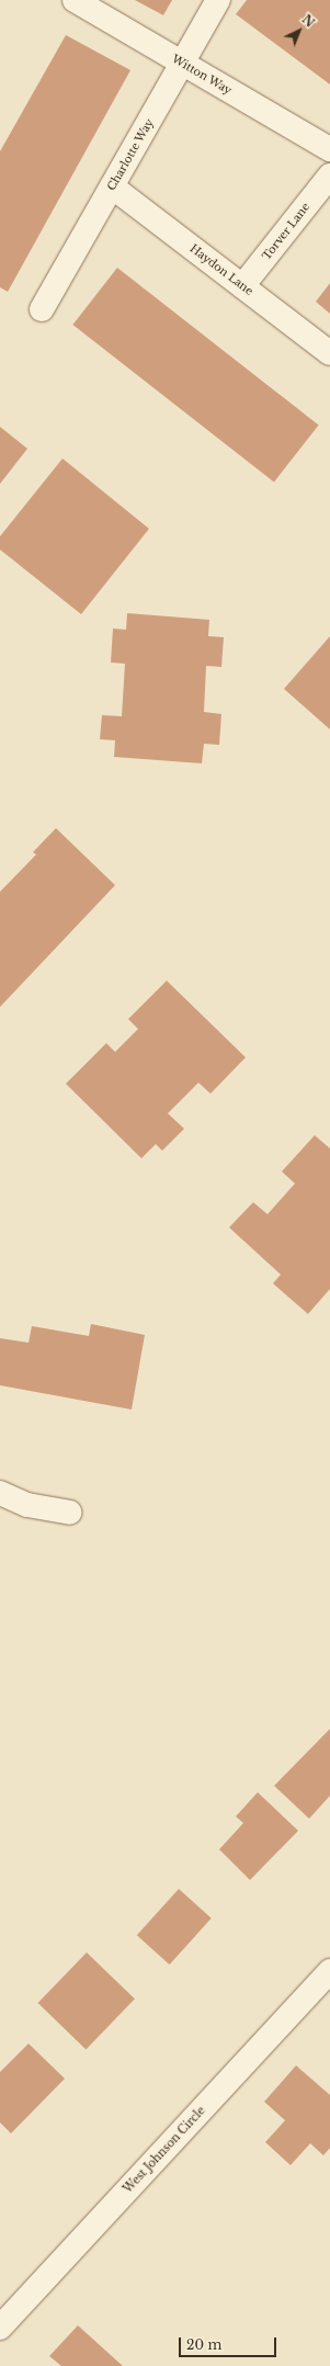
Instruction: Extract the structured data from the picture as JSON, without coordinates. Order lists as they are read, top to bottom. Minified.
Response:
{"streets":{"street":["Witton Way","Charlotte Way","Torver Lane","Haydon Lane","West Johnson Circle"]},"crossings":[["Witton Way","Charlotte Way"],["Charlotte Way","Haydon Lane"],["Torver Lane","Haydon Lane"]],"scale_bar":"20 m","north":"top right"}
